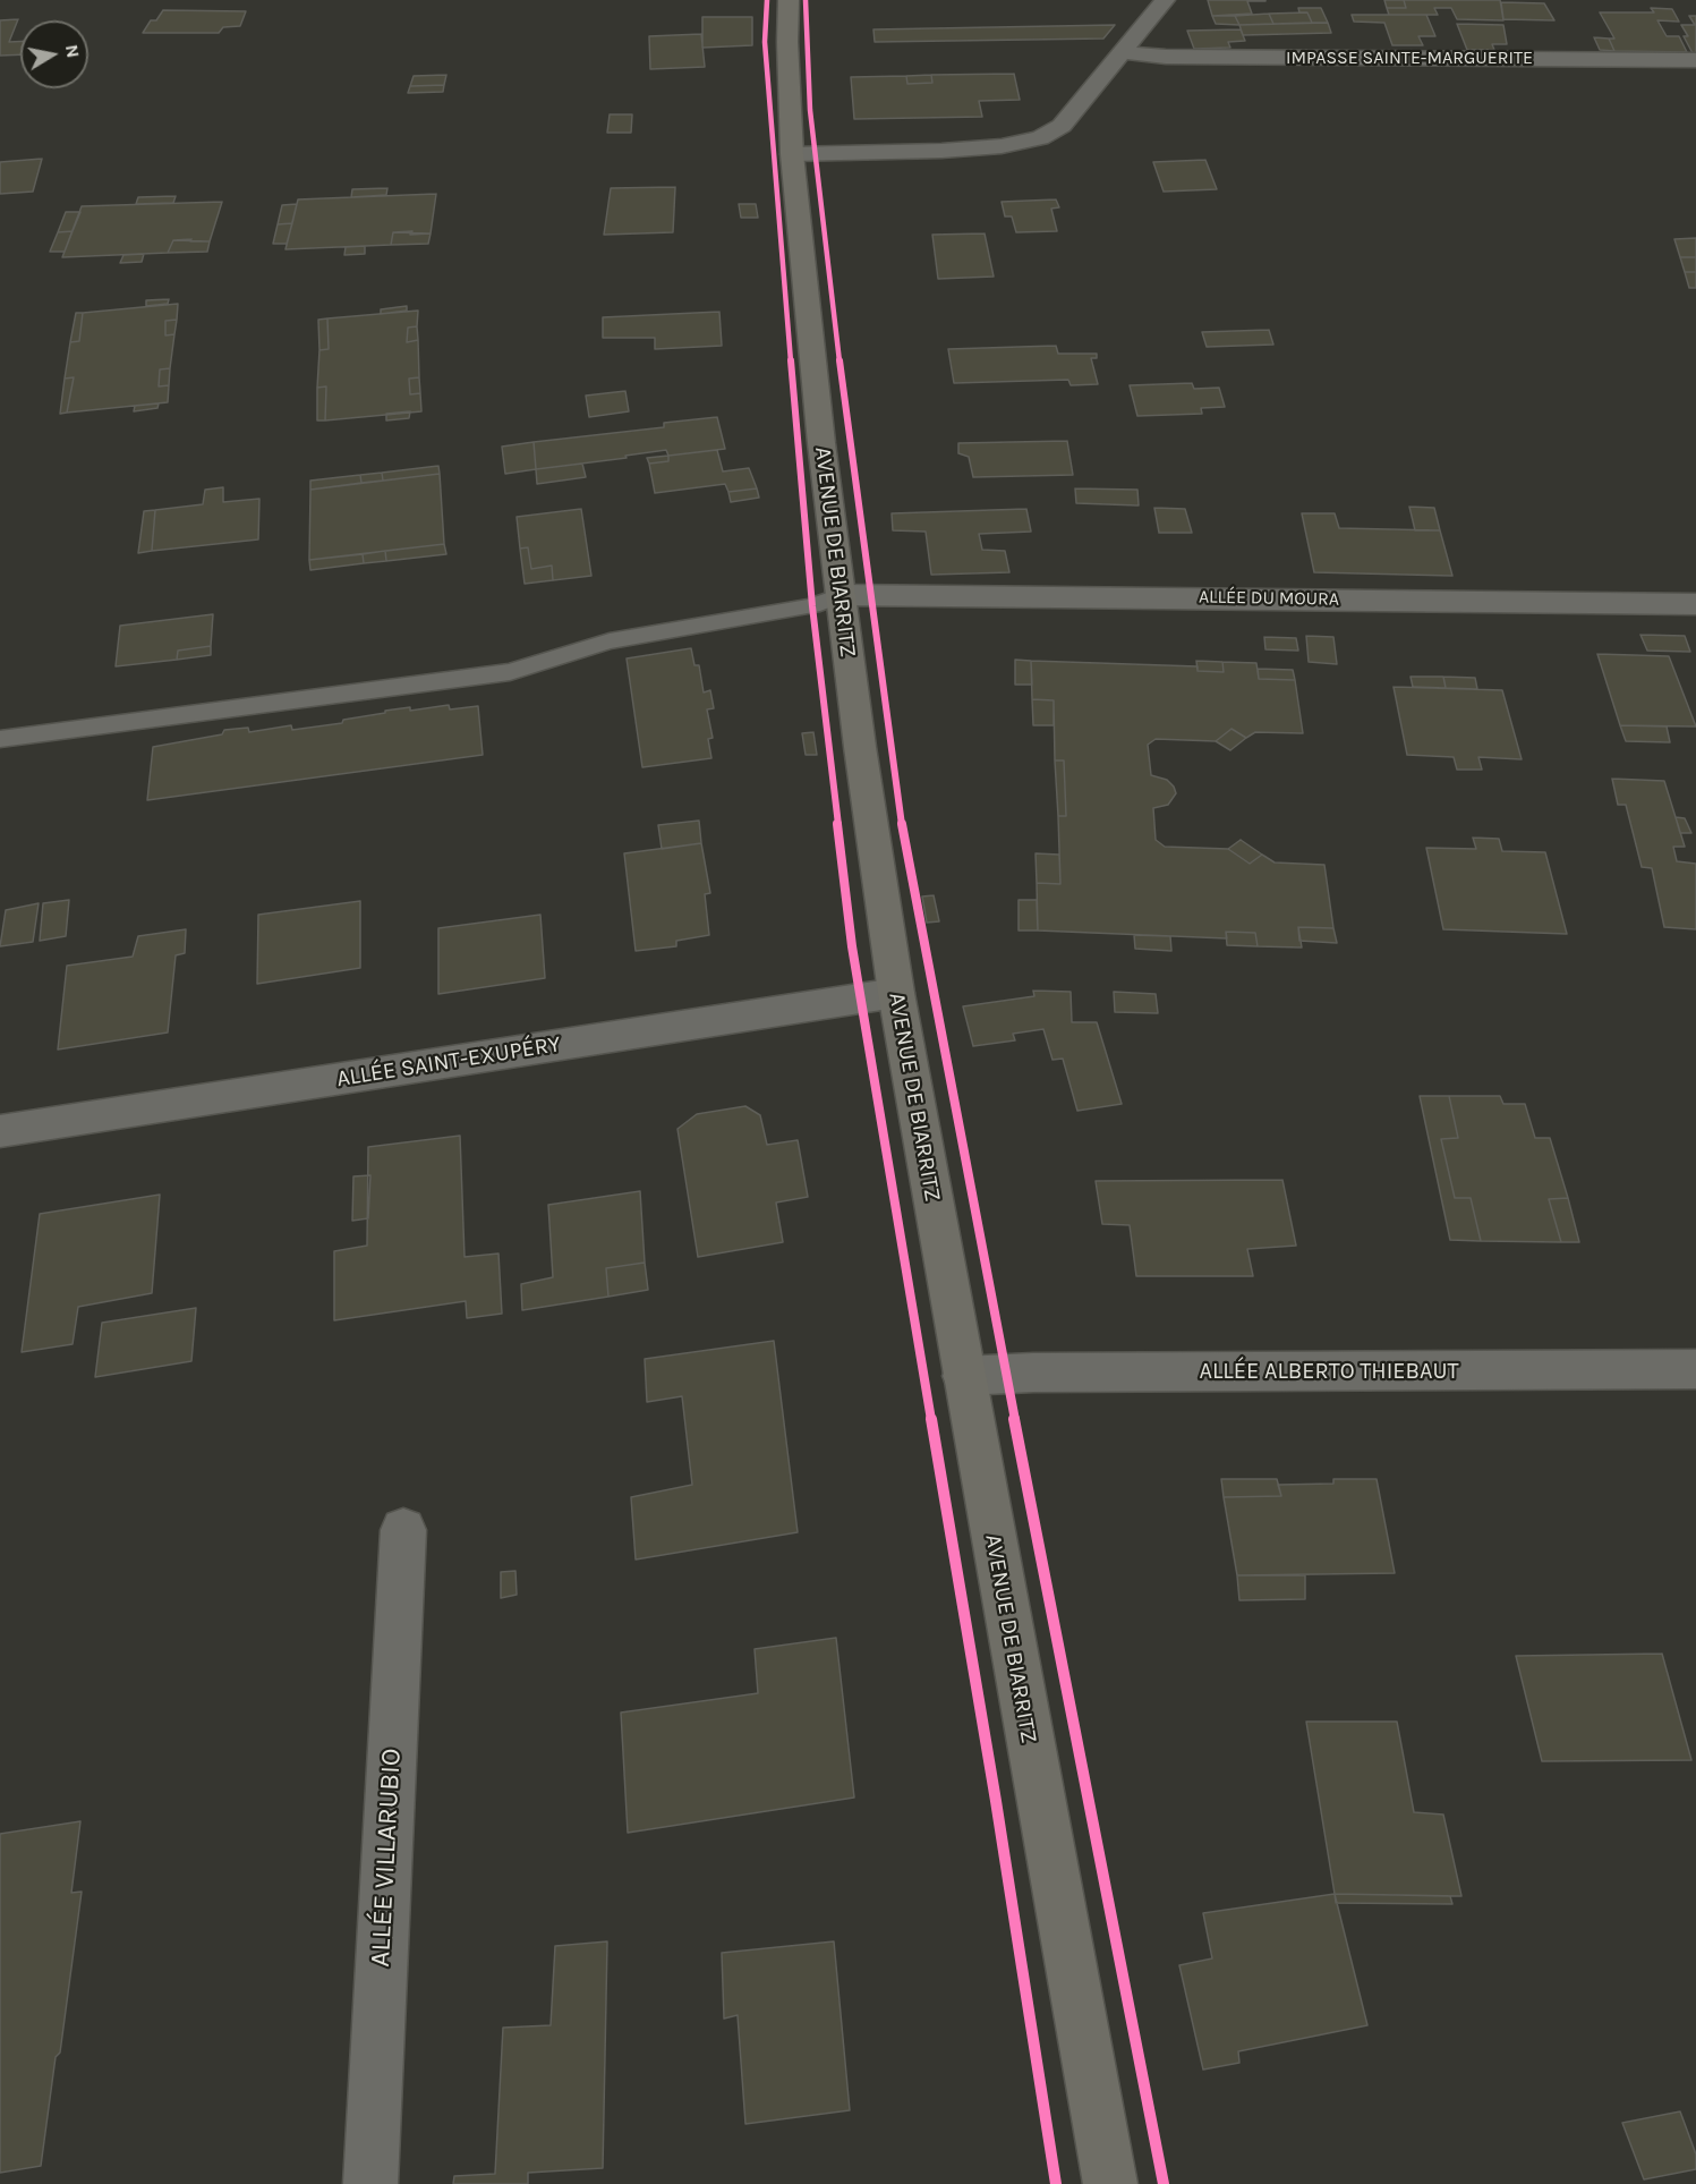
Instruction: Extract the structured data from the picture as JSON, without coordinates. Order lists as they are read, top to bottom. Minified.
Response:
{"streets":{"main road":["AVENUE DE BIARRITZ"],"street":["IMPASSE SAINTE-MARGUERITE","ALLÉE DU MOURA","ALLÉE SAINT-EXUPÉRY","ALLÉE ALBERTO THIEBAUT","ALLÉE VILLARUBIO"]},"crossings":[["AVENUE DE BIARRITZ","ALLÉE DU MOURA"],["AVENUE DE BIARRITZ","ALLÉE SAINT-EXUPÉRY"],["AVENUE DE BIARRITZ","ALLÉE ALBERTO THIEBAUT"]],"north":"right"}
